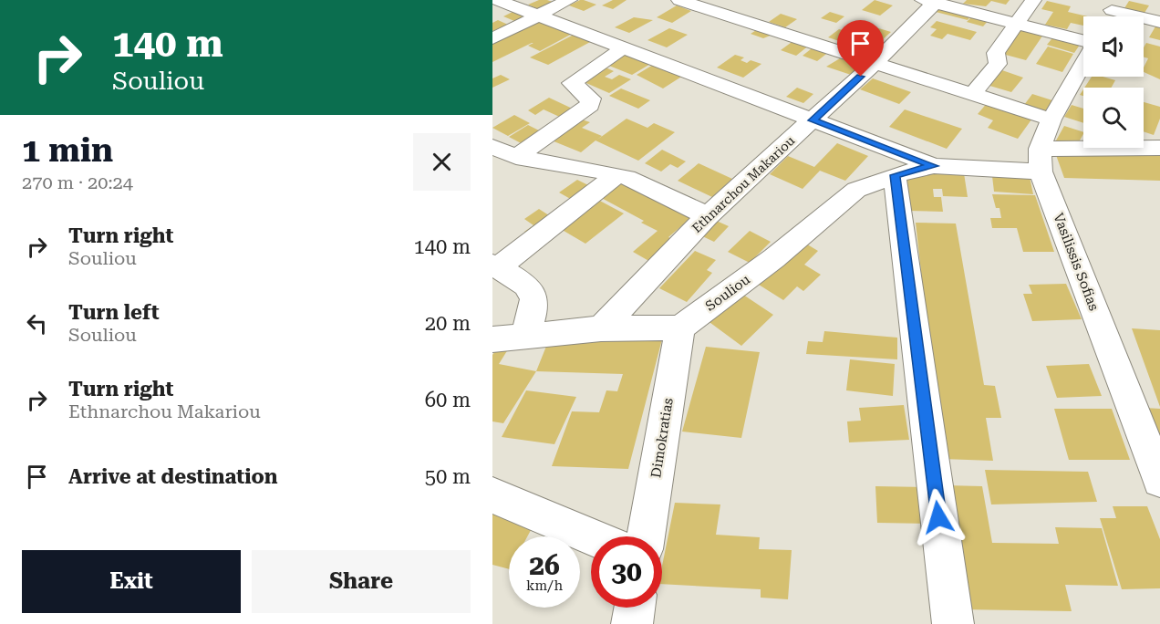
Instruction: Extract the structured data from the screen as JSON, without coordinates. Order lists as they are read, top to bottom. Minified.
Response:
{"streets":{"street":["Ethnarchou Makariou","Vasilissis Sofias","Souliou","Dimokratias"]},"crossings":[["Ethnarchou Makariou","Souliou"],["Vasilissis Sofias","Souliou"],["Souliou","Dimokratias"]],"page":{"turn":["140 m","Souliou"],"heading":["1 min","270 m · 20:24"],"list":[{"name":"Turn right","note":"Souliou","value":"140 m"},{"name":"Turn left","note":"Souliou","value":"20 m"},{"name":"Turn right","note":"Ethnarchou Makariou","value":"60 m"},{"name":"Arrive at destination","value":"50 m"}],"speed":"26 km/h","limit":"30","buttons":["Exit","Share"]}}
